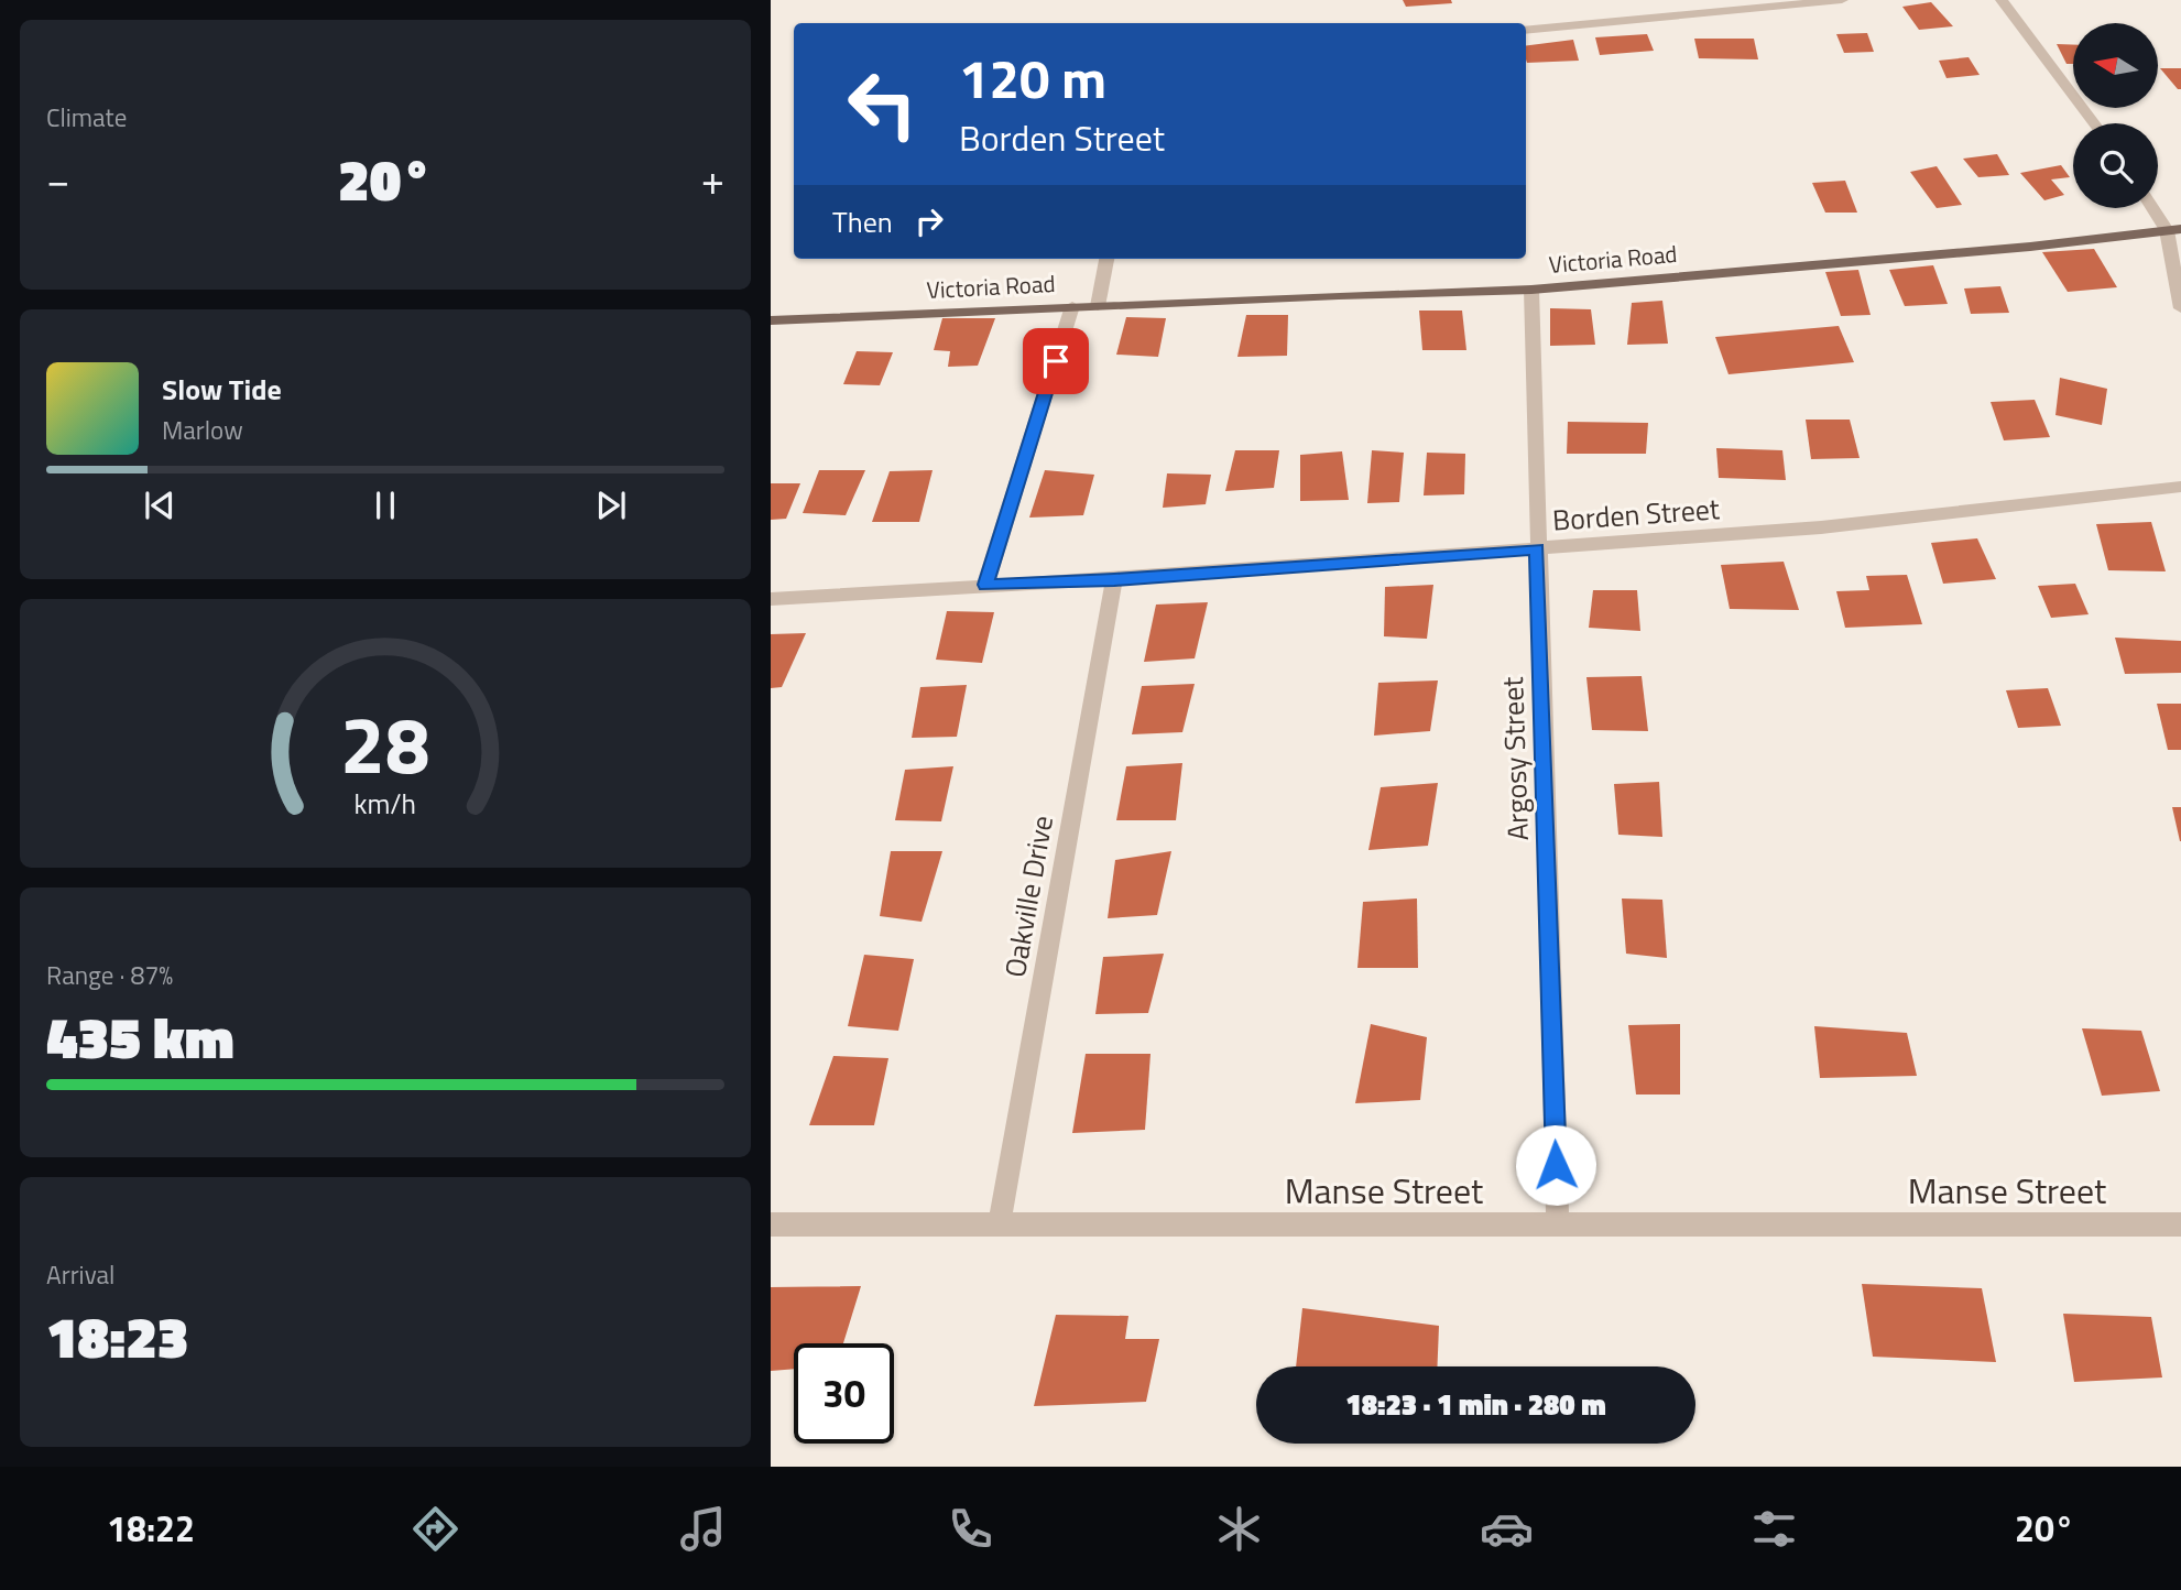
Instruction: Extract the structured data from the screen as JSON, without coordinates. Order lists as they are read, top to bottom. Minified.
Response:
{"streets":{"main road":["Victoria Road"],"street":["Borden Street","Argosy Street","Oakville Drive","Manse Street"]},"crossings":[["Victoria Road","Argosy Street"],["Borden Street","Argosy Street"],["Borden Street","Oakville Drive"],["Argosy Street","Manse Street"],["Oakville Drive","Manse Street"]],"north":"left","page":{"tile":["Climate",["Range · 87%","435 km"],["Arrival","18:23"]],"turn":["120 m","Borden Street"],"heat":["−","20°","+"],"then":"Then","song":["Slow Tide","Marlow"],"limit":"30","trip":"18:23 · 1 min · 280 m","tabs":["18:22","20°"],"gauge":["28","km/h"]}}
